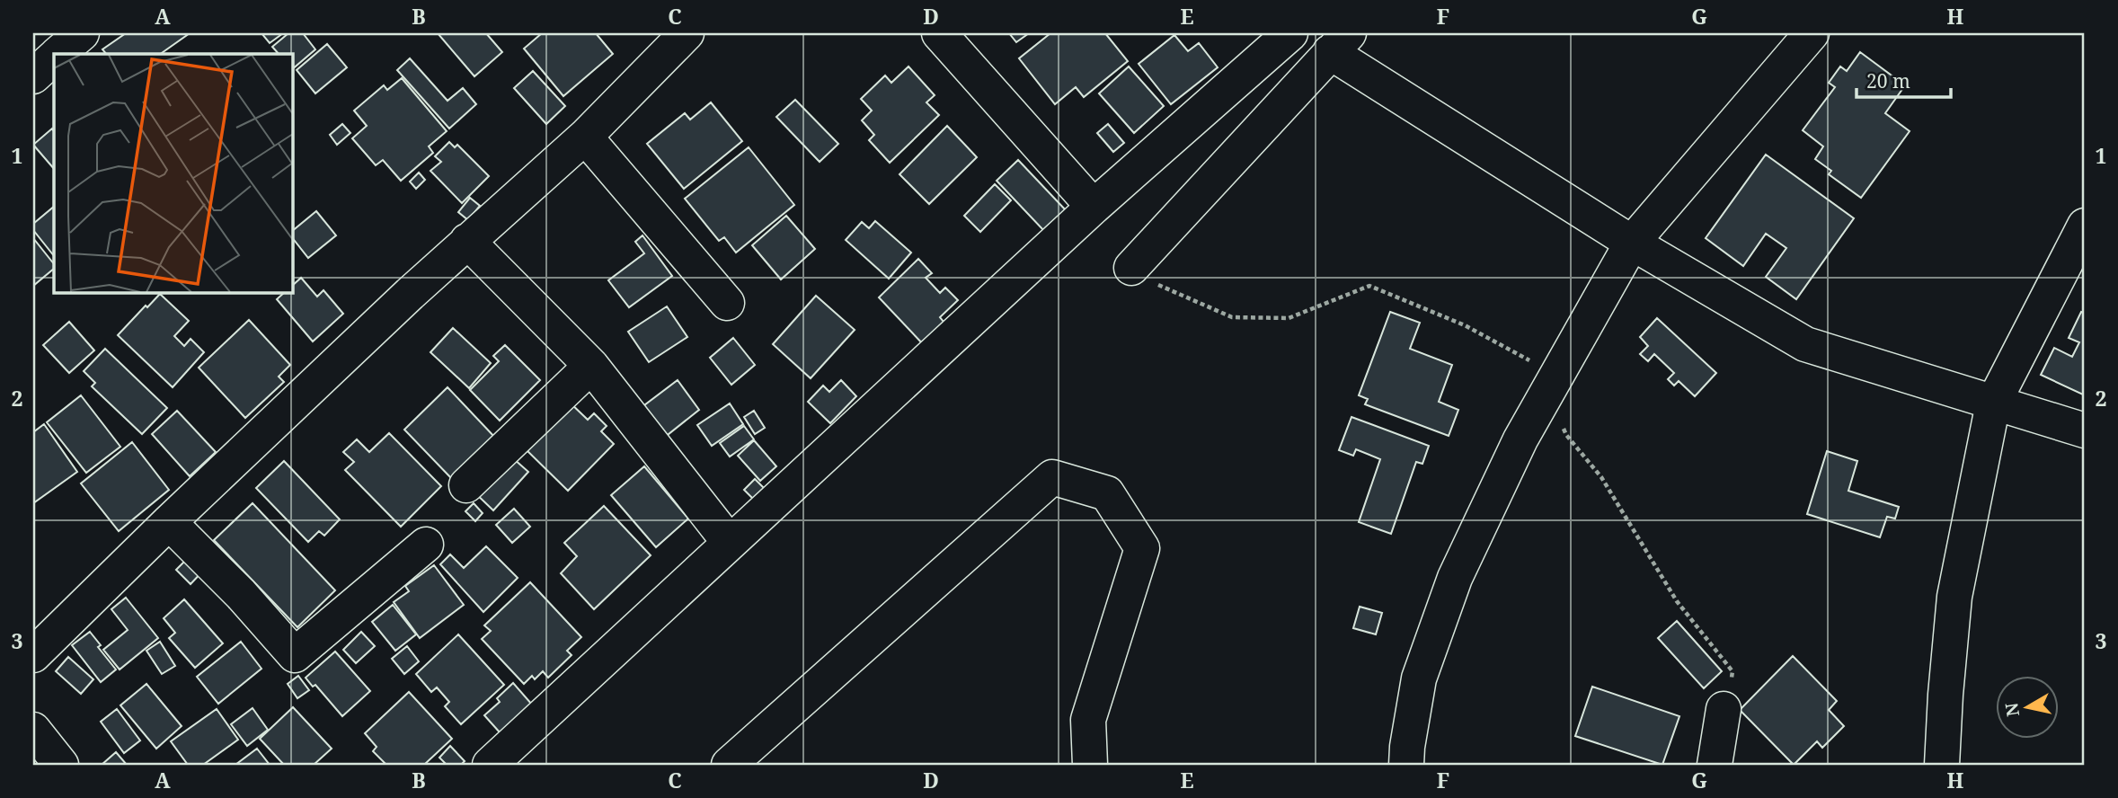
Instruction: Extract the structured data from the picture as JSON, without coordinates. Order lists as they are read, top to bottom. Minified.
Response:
{"scale_bar":"20 m","north":"left","grid":{"columns":["A","B","C","D","E","F","G","H"],"rows":["1","2","3"]}}
